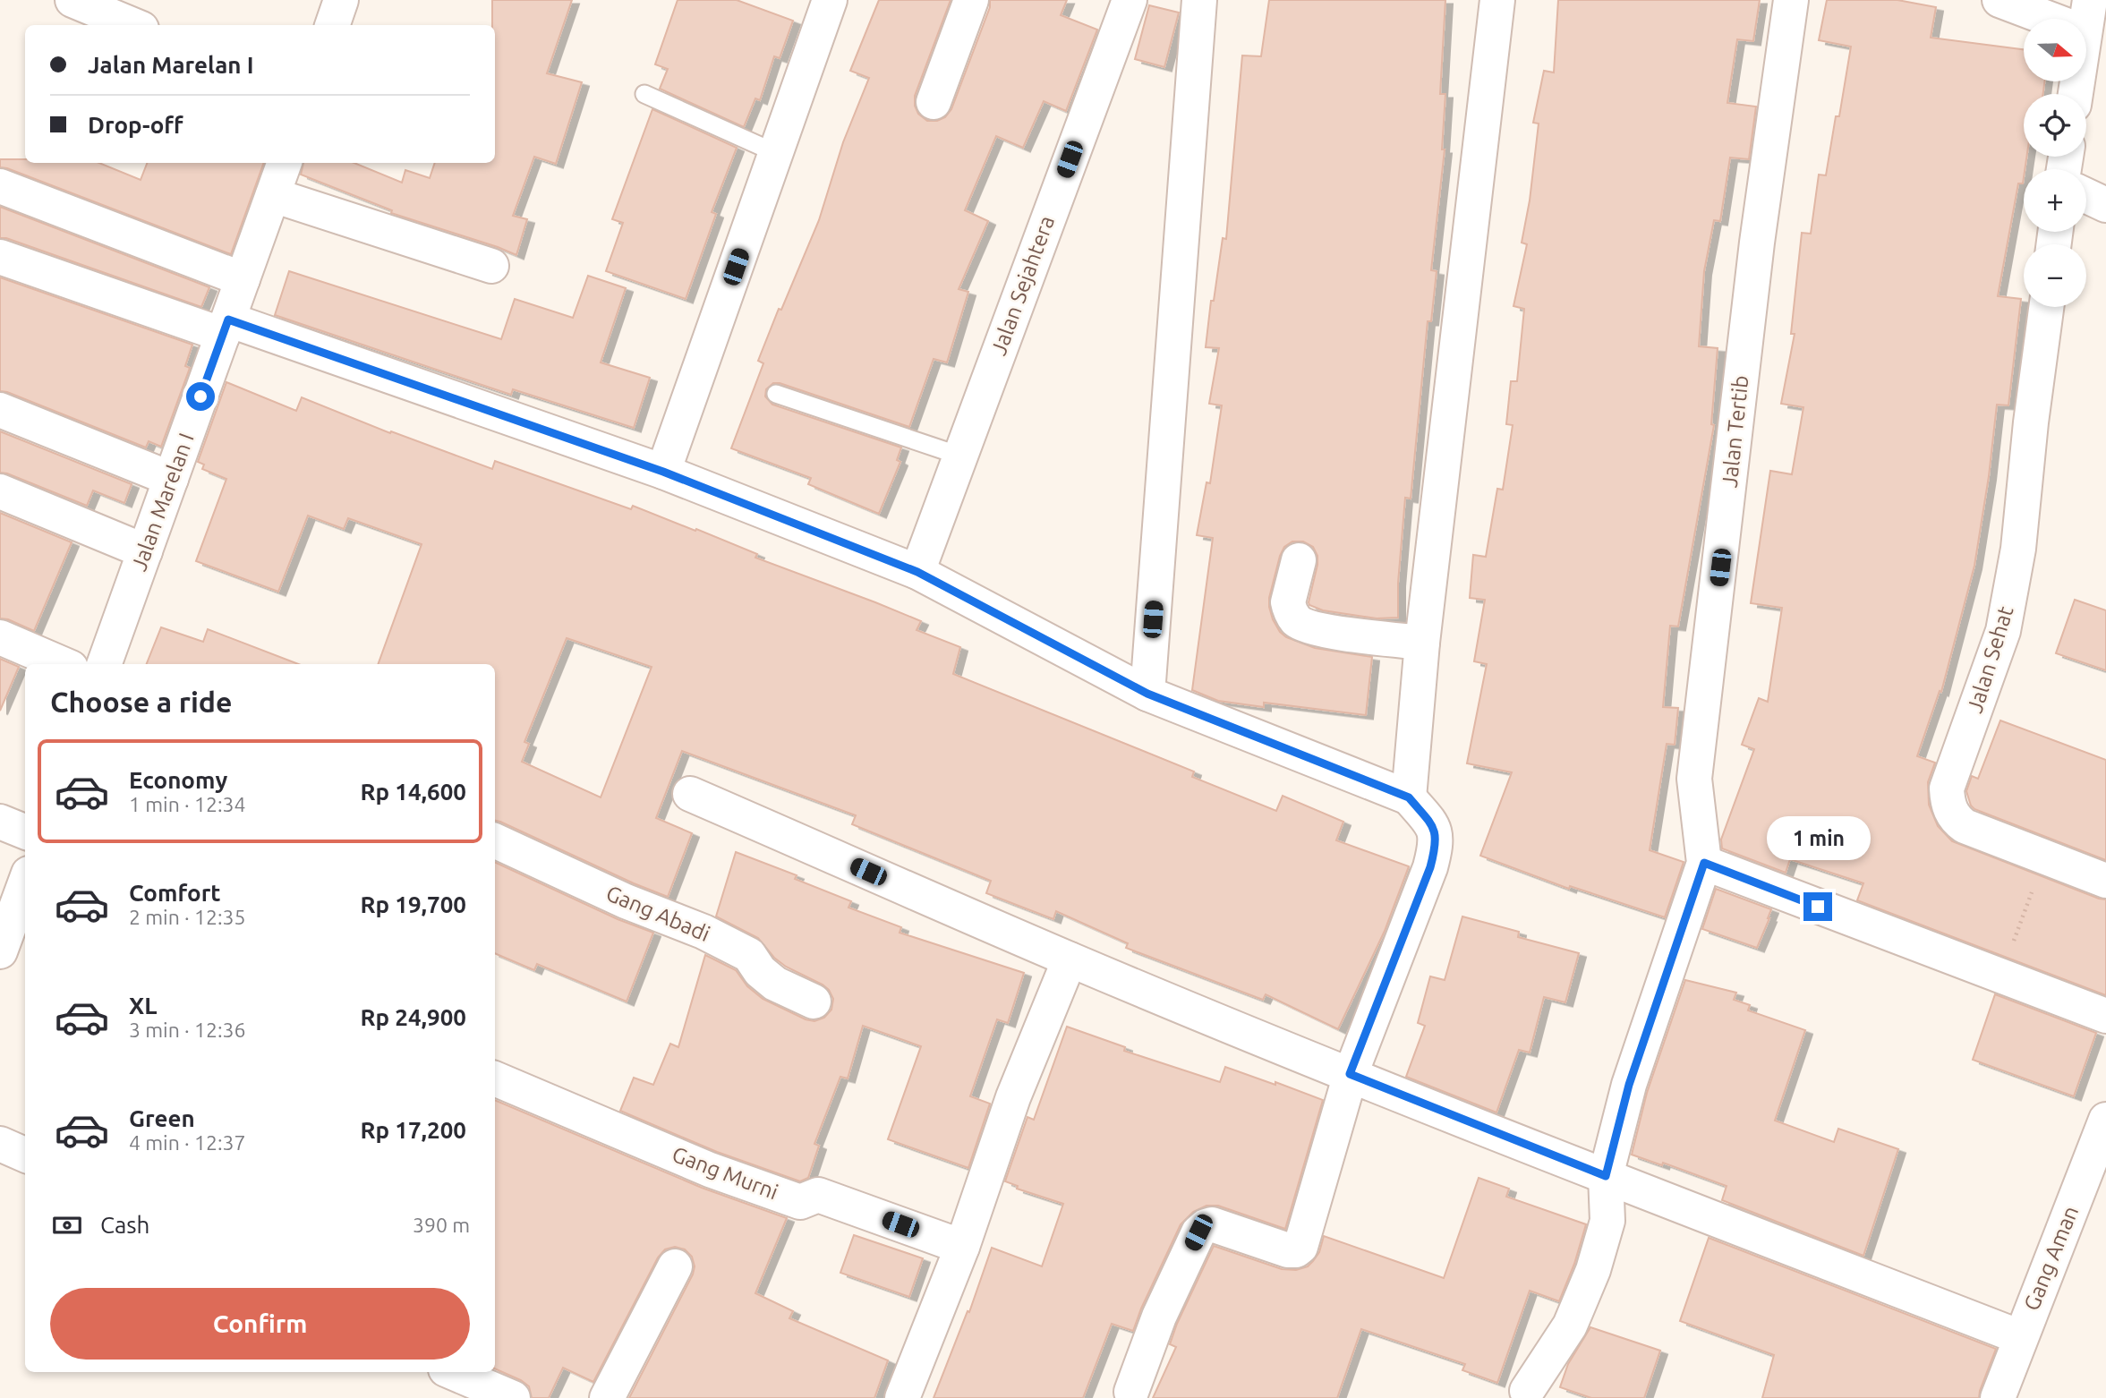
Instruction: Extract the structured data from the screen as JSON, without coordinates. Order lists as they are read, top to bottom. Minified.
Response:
{"streets":{"street":["Jalan Sejahtera","Jalan Tertib","Jalan Marelan I","Jalan Sehat","Gang Abadi","Gang Murni","Gang Aman"]},"north":"right","page":{"map_buttons":["+","−"],"banner":["Jalan Marelan I","Drop-off"],"heading":"Choose a ride","list":[{"name":"Economy","note":"1 min · 12:34","value":"Rp 14,600"},{"name":"Comfort","note":"2 min · 12:35","value":"Rp 19,700"},{"name":"XL","note":"3 min · 12:36","value":"Rp 24,900"},{"name":"Green","note":"4 min · 12:37","value":"Rp 17,200"}],"bubble":"1 min","pay":["Cash","390 m"],"buttons":"Confirm"}}
